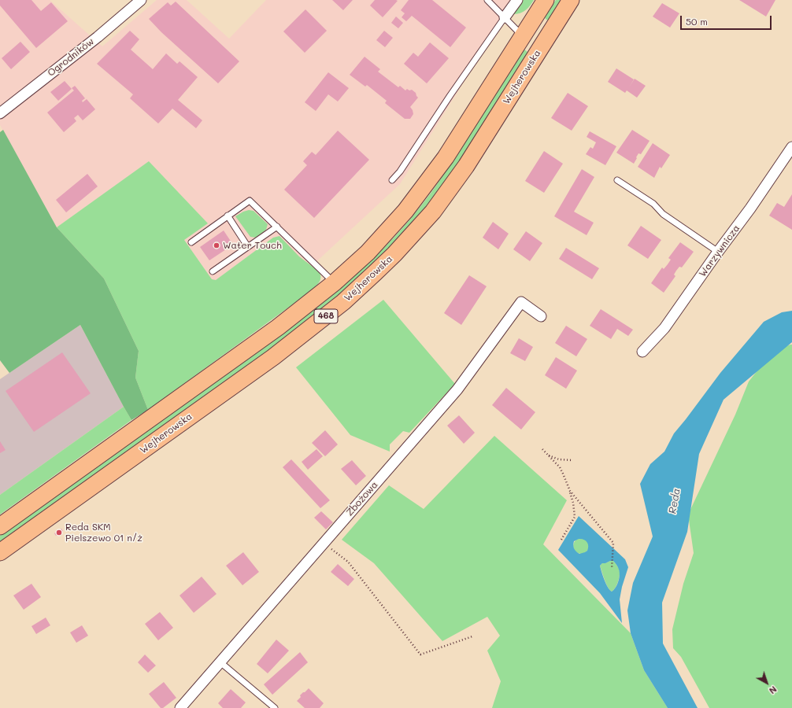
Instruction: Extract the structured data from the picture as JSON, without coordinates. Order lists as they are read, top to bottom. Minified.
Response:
{"streets":{"main road":["Wejherowska","468"],"street":["Ogrodników","Warzywnicza","Zbożowa"]},"water":["Reda"],"places":["Water Touch","Reda SKM Pielszewo 01 n/ż"],"scale_bar":"50 m","north":"bottom right"}
